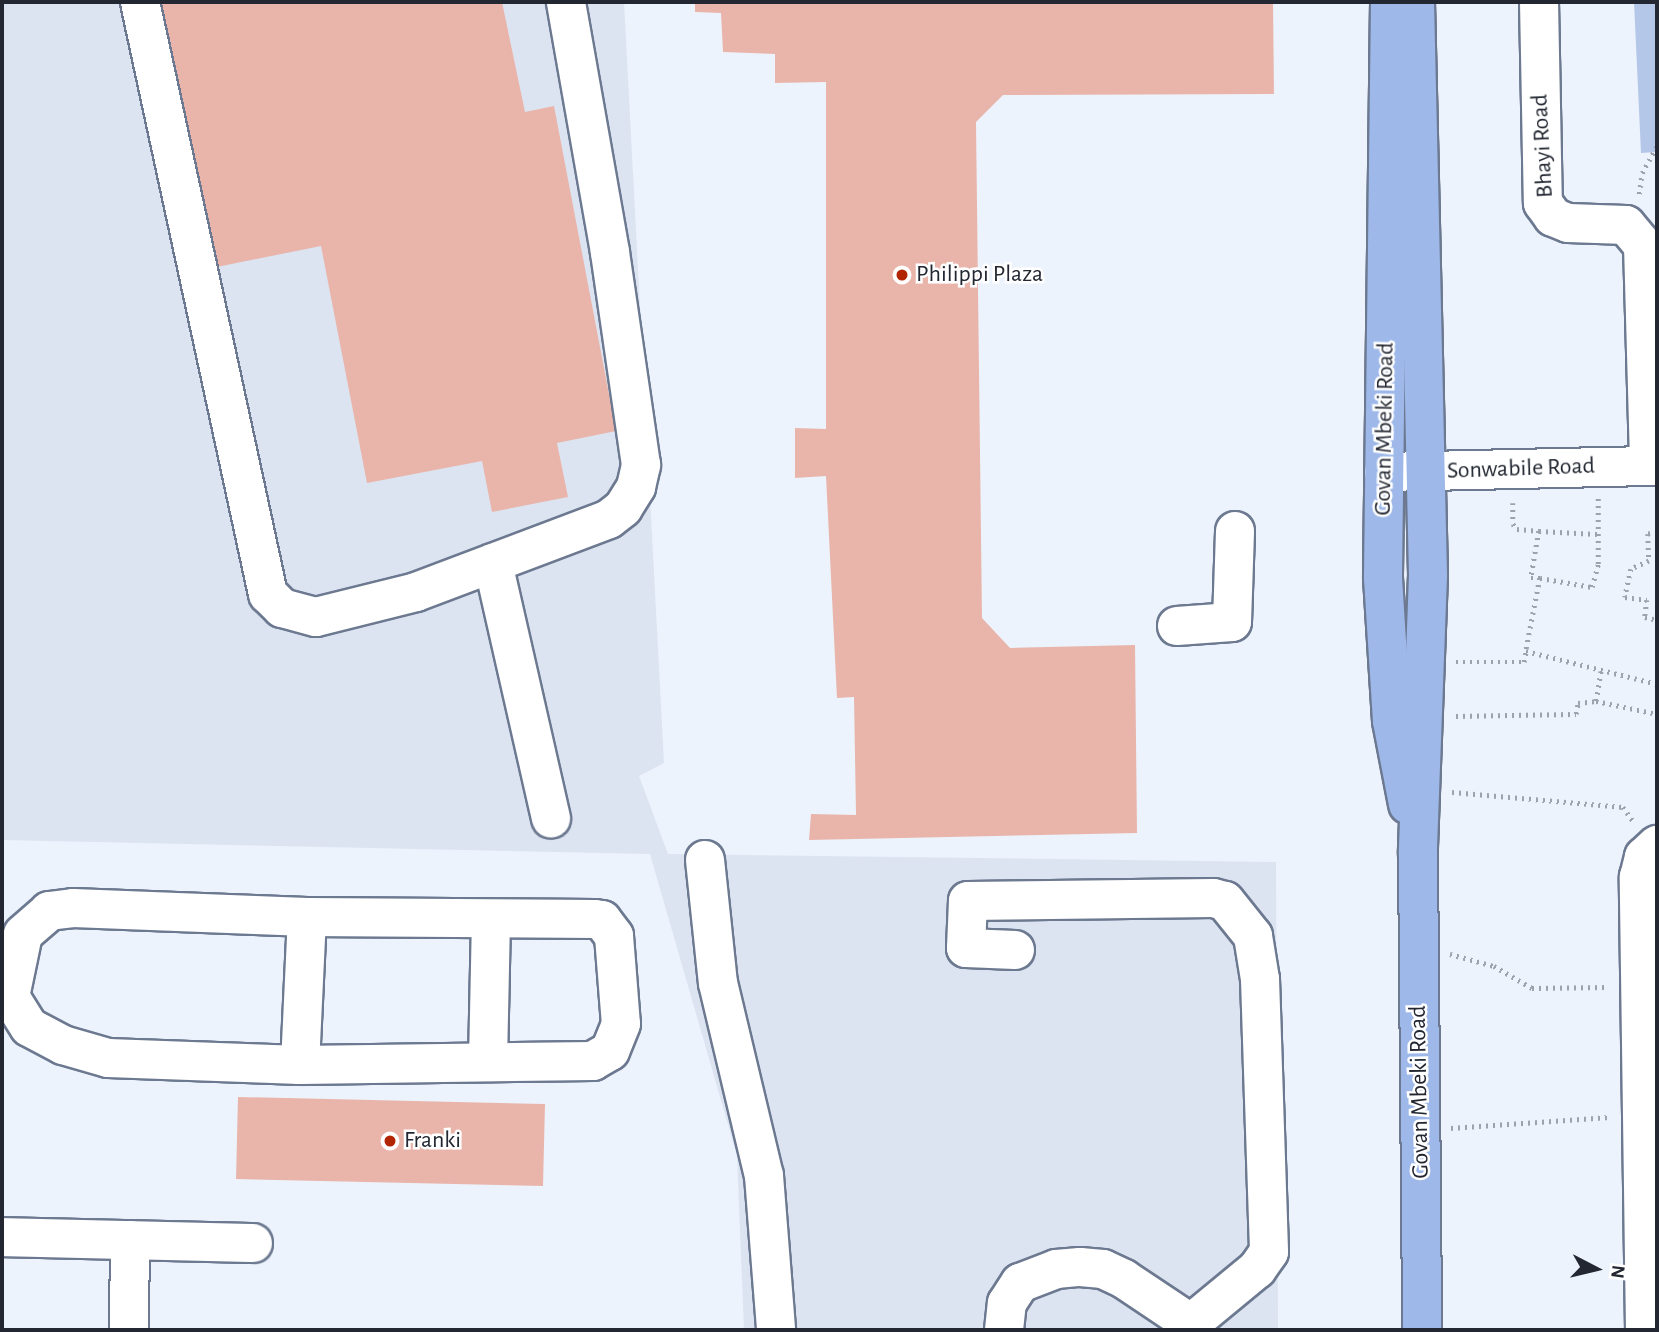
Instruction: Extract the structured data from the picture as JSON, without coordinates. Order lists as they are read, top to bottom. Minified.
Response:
{"streets":{"main road":["Govan Mbeki Road"],"street":["Bhayi Road","Sonwabile Road"]},"crossings":[["Govan Mbeki Road","Sonwabile Road"]],"places":["Philippi Plaza","Franki"],"north":"right"}
